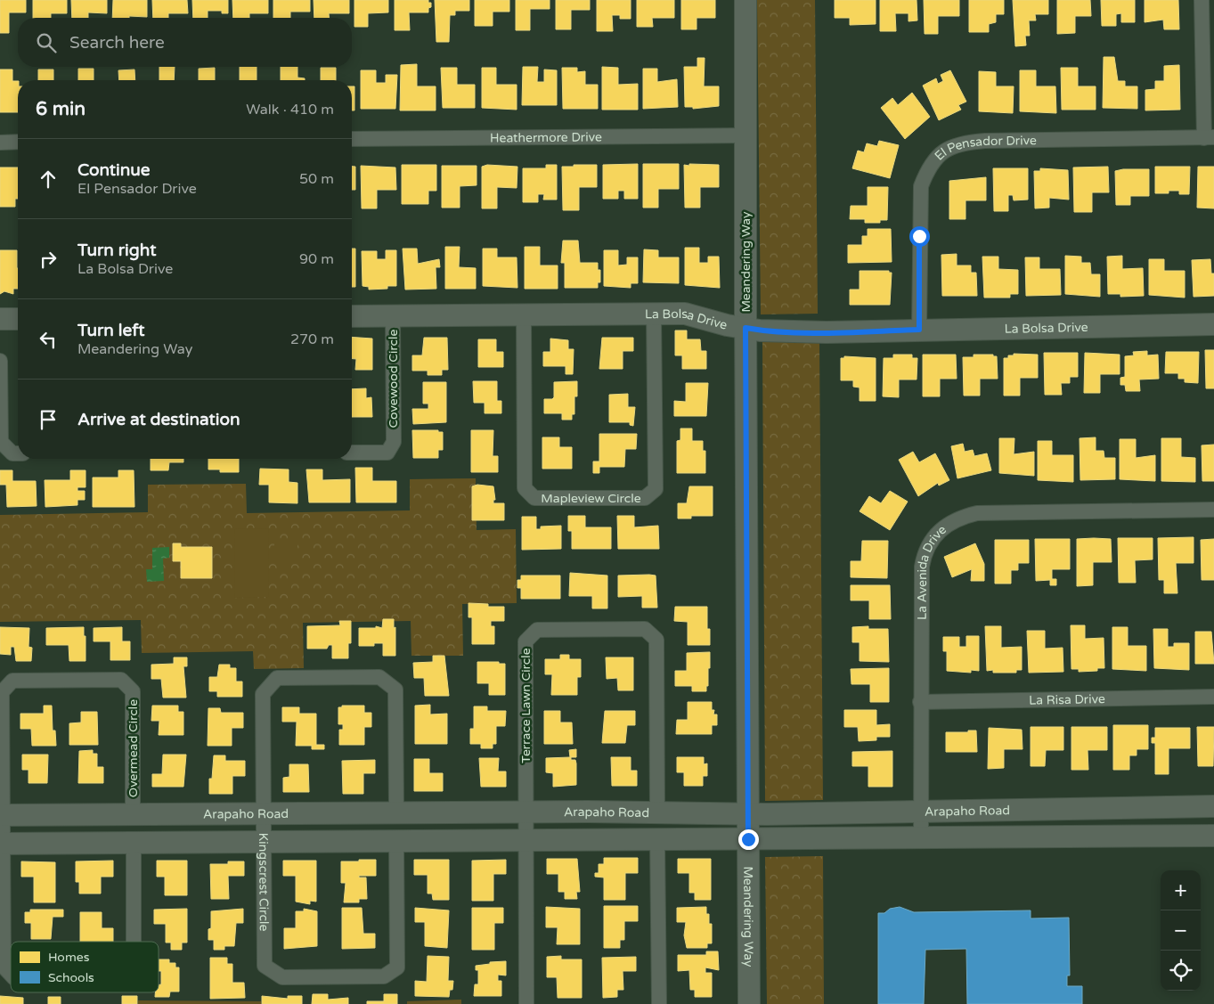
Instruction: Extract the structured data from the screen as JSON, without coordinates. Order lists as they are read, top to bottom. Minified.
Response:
{"streets":{"main road":["Meandering Way","La Bolsa Drive","Arapaho Road"],"street":["Heathermore Drive","El Pensador Drive","Covewood Circle","Mapleview Circle","La Avenida Drive","La Risa Drive","Terrace Lawn Circle","Overmead Circle","Kingscrest Circle"]},"crossings":[["Heathermore Drive","Meandering Way"],["El Pensador Drive","La Bolsa Drive"],["Meandering Way","La Bolsa Drive"],["Meandering Way","Arapaho Road"],["La Bolsa Drive","Covewood Circle"],["La Bolsa Drive","Mapleview Circle"],["La Avenida Drive","La Risa Drive"],["La Avenida Drive","Arapaho Road"],["Terrace Lawn Circle","Arapaho Road"],["Overmead Circle","Arapaho Road"],["Arapaho Road","Kingscrest Circle"]],"legend":["Homes","Schools"],"page":{"search":"Search here","heading":["6 min","Walk · 410 m"],"list":[["Continue","El Pensador Drive","50 m"],["Turn right","La Bolsa Drive","90 m"],["Turn left","Meandering Way","270 m"],"Arrive at destination"],"map_buttons":["+","−"]}}
